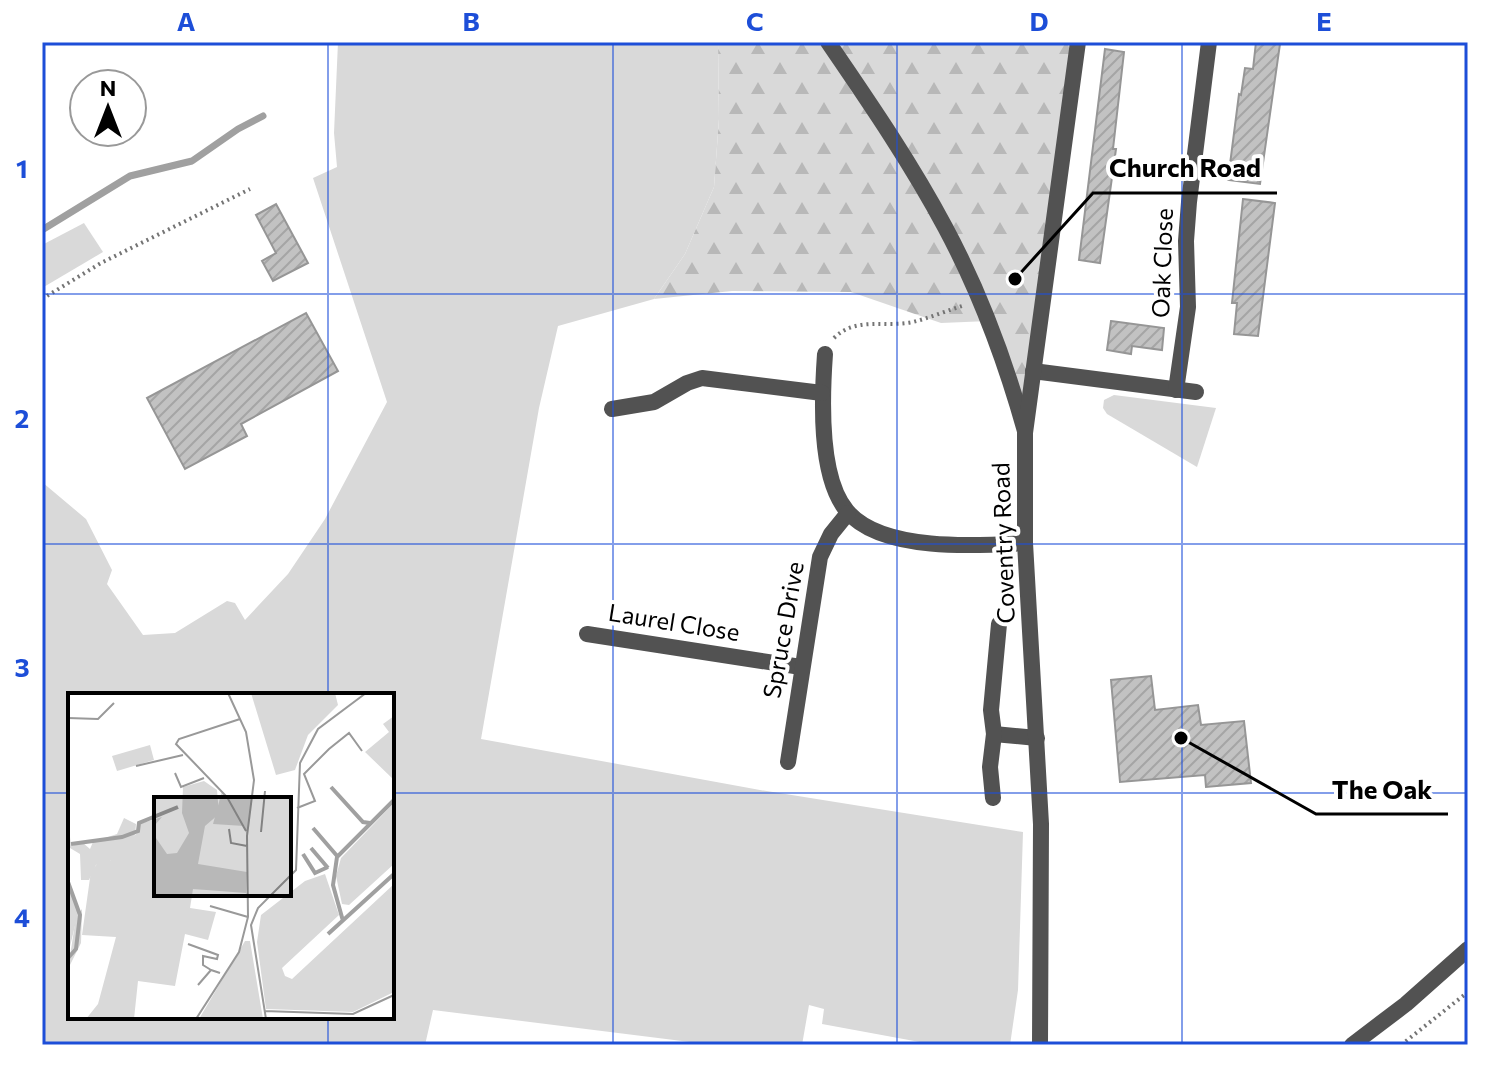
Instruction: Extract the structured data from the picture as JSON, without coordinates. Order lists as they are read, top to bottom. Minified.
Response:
{"streets":{"street":["Oak Close","Coventry Road","Laurel Close","Spruce Drive"]},"crossings":[["Coventry Road","Spruce Drive"],["Laurel Close","Spruce Drive"]],"places":["Church Road","The Oak"],"north":"top","grid":{"columns":["A","B","C","D","E"],"rows":["1","2","3","4"]}}
